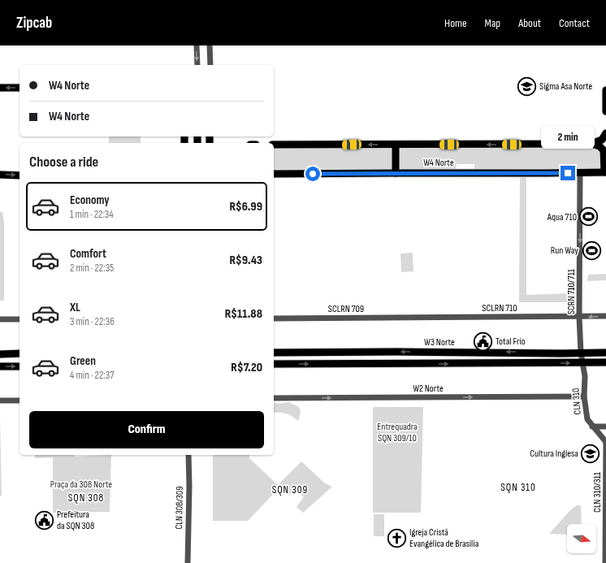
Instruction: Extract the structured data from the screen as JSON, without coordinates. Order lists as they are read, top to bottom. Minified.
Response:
{"streets":{"main road":["W4 Norte","W3 Norte"],"street":["SCRN 710/711","SCLRN 710","SCLRN 709","W2 Norte","CLN 310","CLN 310/311","CLN 308/309"]},"crossings":[["W4 Norte","SCRN 710/711"],["SCRN 710/711","SCLRN 710"],["SCRN 710/711","W3 Norte"],["SCRN 710/711","CLN 310"],["SCLRN 710","SCLRN 709"],["W3 Norte","CLN 310"],["W2 Norte","CLN 310"],["CLN 310","CLN 310/311"]],"one_way":["SCRN 710/711","W2 Norte"],"districts":["SQN 310","SQN 309","SQN 308"],"parks":["Entrequadra SQN 309/10","Praça da 308 Norte"],"places":{"school or university":["Sigma Asa Norte","Cultura Inglesa"],"sports":["Aqua 710","Run Way"],"public building":["Total Frio","Prefeitura da SQN 308"],"church":["Igreja Cristã Evangélica de Brasília"]},"north":"right","page":{"header":"Zipcab","nav":["Home","Map","About","Contact"],"banner":["W4 Norte","W4 Norte"],"bubble":"2 min","heading":"Choose a ride","list":[{"name":"Economy","note":"1 min · 22:34","value":"R$6.99"},{"name":"Comfort","note":"2 min · 22:35","value":"R$9.43"},{"name":"XL","note":"3 min · 22:36","value":"R$11.88"},{"name":"Green","note":"4 min · 22:37","value":"R$7.20"}],"buttons":"Confirm"}}
